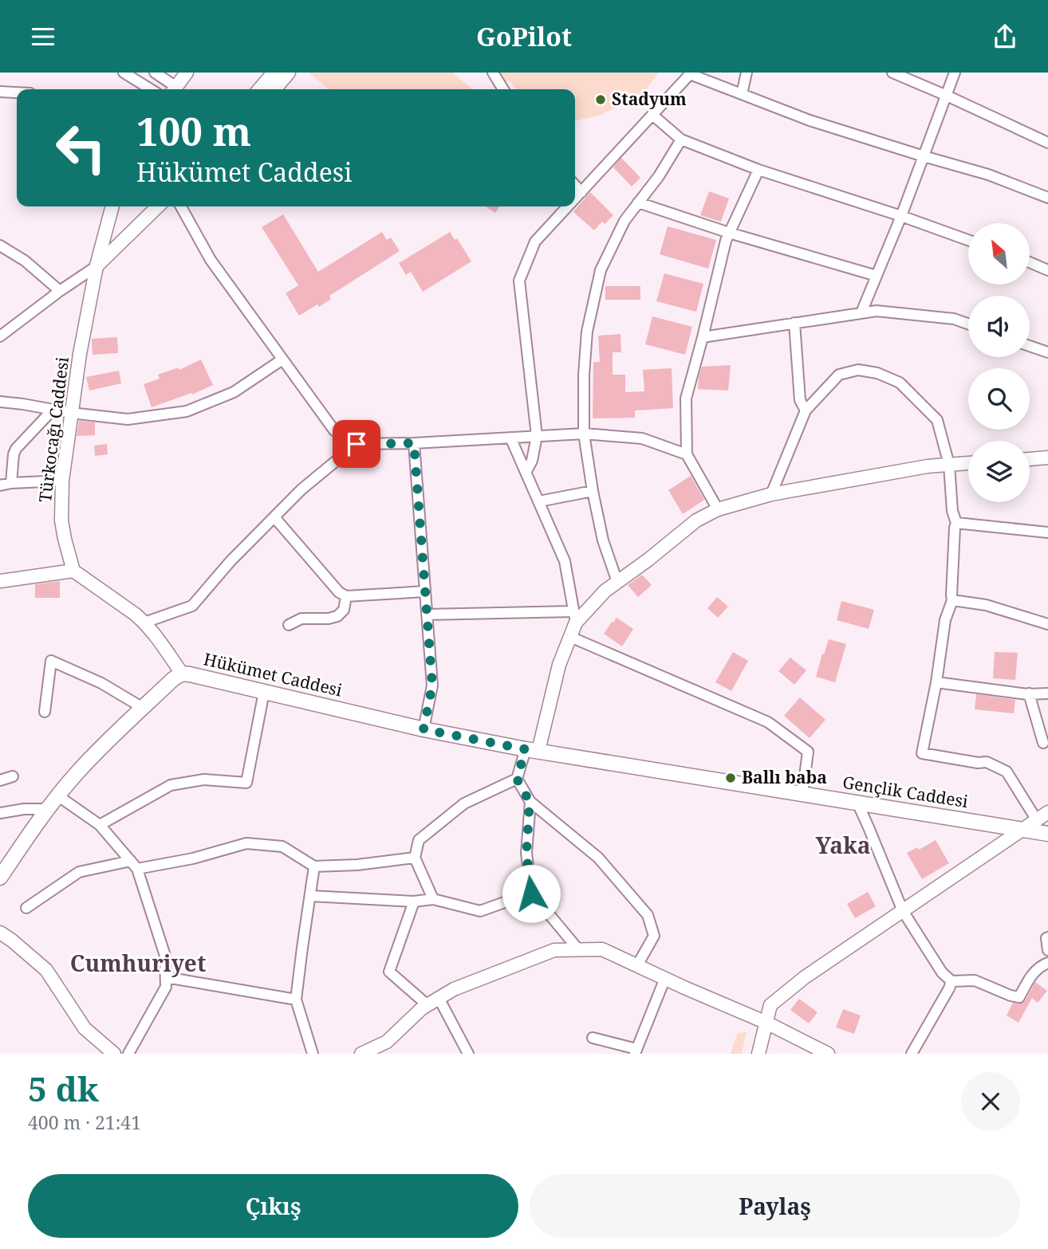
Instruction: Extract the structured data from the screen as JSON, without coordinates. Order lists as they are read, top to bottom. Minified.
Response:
{"streets":{"main road":["Hükümet Caddesi","Gençlik Caddesi"],"street":["Türkocağı Caddesi"]},"crossings":[["Hükümet Caddesi","Gençlik Caddesi"]],"districts":["Yaka","Cumhuriyet"],"places":["Stadyum","Ballı baba"],"north":"top left","page":{"header":"GoPilot","turn":["100 m","Hükümet Caddesi"],"heading":["5 dk","400 m · 21:41"],"buttons":["Çıkış","Paylaş"]}}
